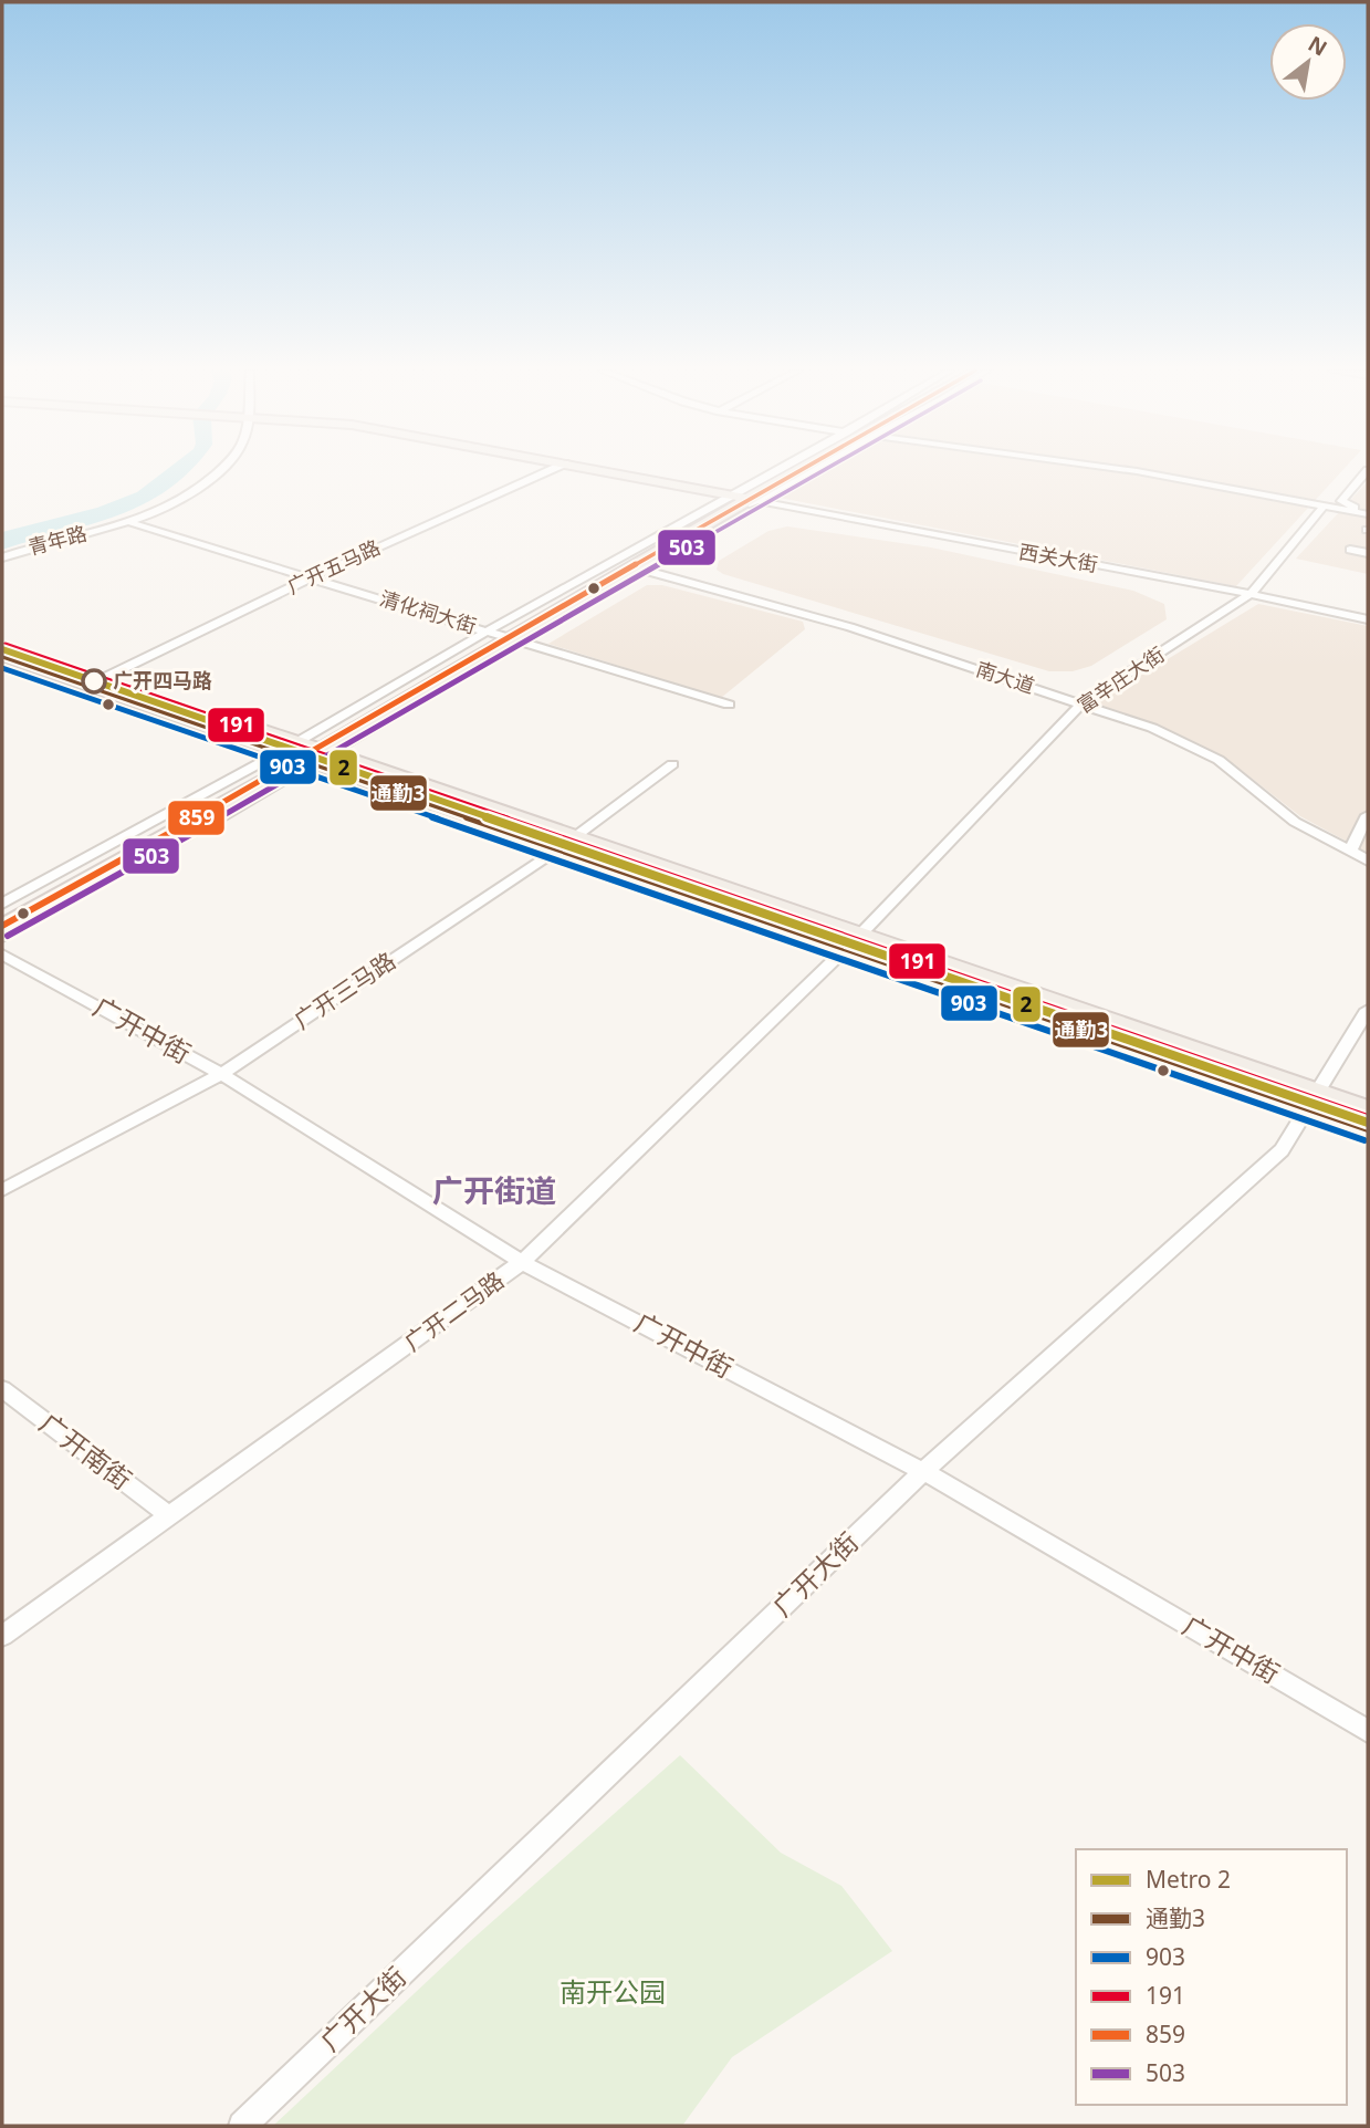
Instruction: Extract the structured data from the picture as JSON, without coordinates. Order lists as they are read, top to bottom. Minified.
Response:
{"streets":{"street":["青年路","西关大街","广开五马路","清化祠大街","南大道","富辛庄大街","广开三马路","广开中街","广开二马路","广开南街","广开大街"]},"crossings":[["青年路","清化祠大街"],["西关大街","富辛庄大街"],["广开五马路","清化祠大街"],["南大道","富辛庄大街"],["富辛庄大街","广开二马路"],["广开三马路","广开中街"],["广开中街","广开二马路"],["广开中街","广开大街"],["广开二马路","广开南街"]],"districts":["广开街道"],"parks":["南开公园"],"places":["广开四马路"],"lines":["transit line 859","transit line 503","transit line 191","metro line 2","transit line 通勤3","transit line 903"],"legend":["Metro 2","通勤3","903","191","859","503"],"north":"top right"}
